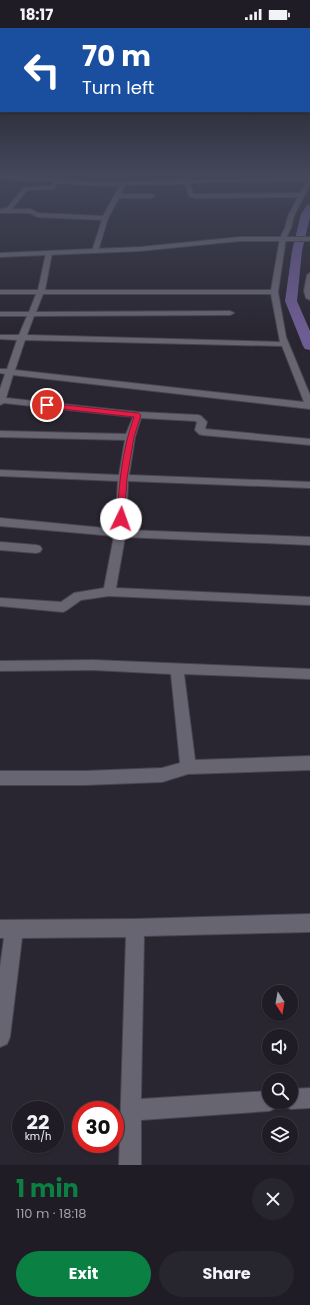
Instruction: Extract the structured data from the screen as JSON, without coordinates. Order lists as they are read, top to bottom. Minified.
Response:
{"north":"bottom","page":{"status":"18:17","turn":["70 m","Turn left"],"speed":"22 km/h","limit":"30","heading":["1 min","110 m · 18:18"],"buttons":["Exit","Share"]}}
